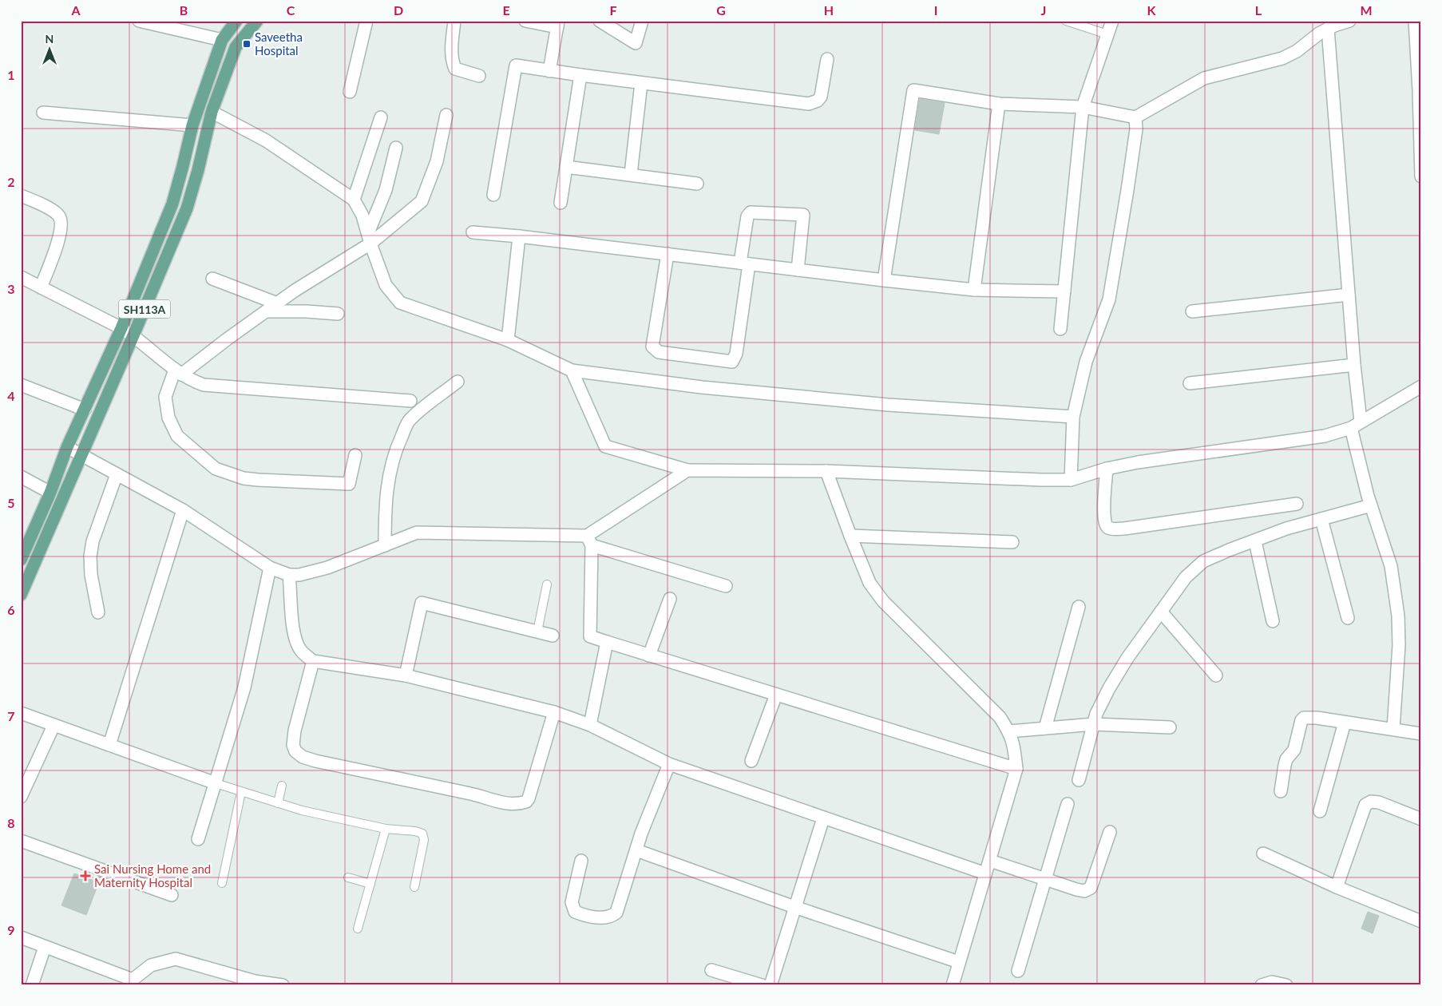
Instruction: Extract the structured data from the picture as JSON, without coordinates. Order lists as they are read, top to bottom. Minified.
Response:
{"streets":{"main road":["SH113A"]},"places":{"transit":["Saveetha Hospital"],"health":["Sai Nursing Home and Maternity Hospital"]},"north":"top","grid":{"columns":["A","B","C","D","E","F","G","H","I","J","K","L","M"],"rows":["1","2","3","4","5","6","7","8","9"]}}
